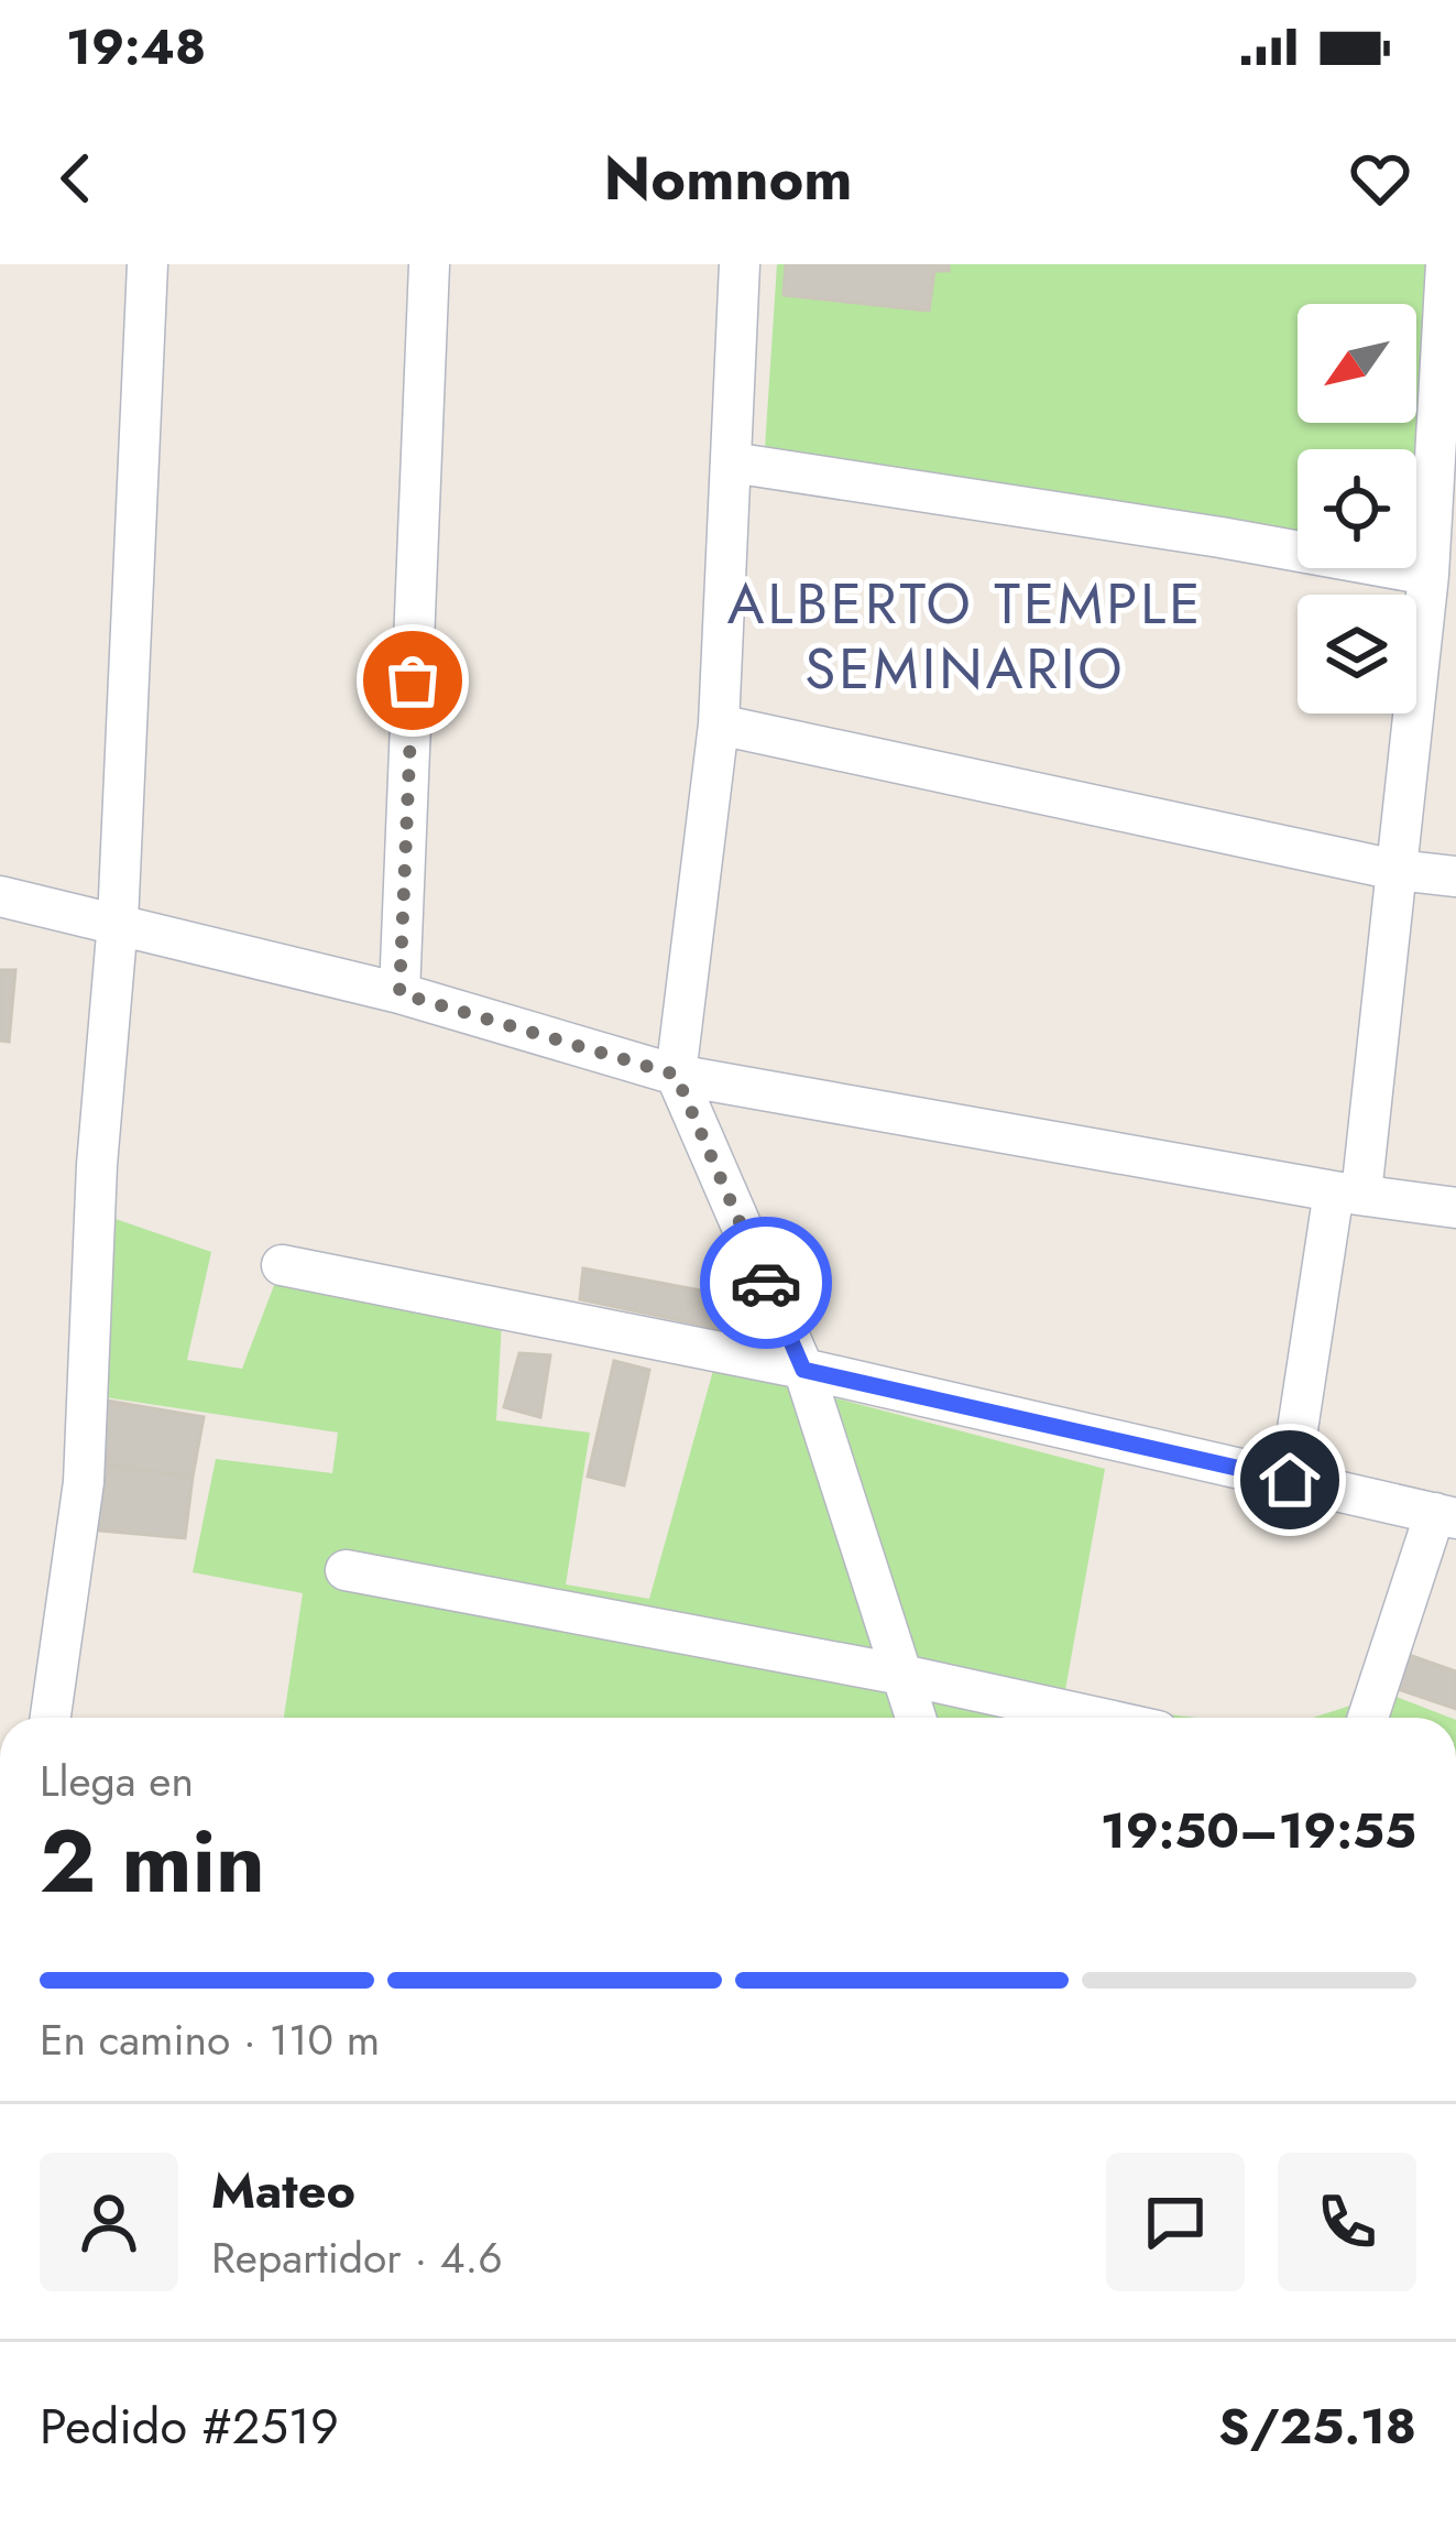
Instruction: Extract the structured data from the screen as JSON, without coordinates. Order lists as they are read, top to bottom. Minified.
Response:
{"districts":["ALBERTO TEMPLE SEMINARIO"],"north":"bottom left","page":{"status":"19:48","header":"Nomnom","heading":["2 min","Llega en","19:50–19:55"],"panel":["Mateo","Repartidor · 4.6","Pedido #2519","S/25.18"],"bar":"En camino · 110 m"}}
